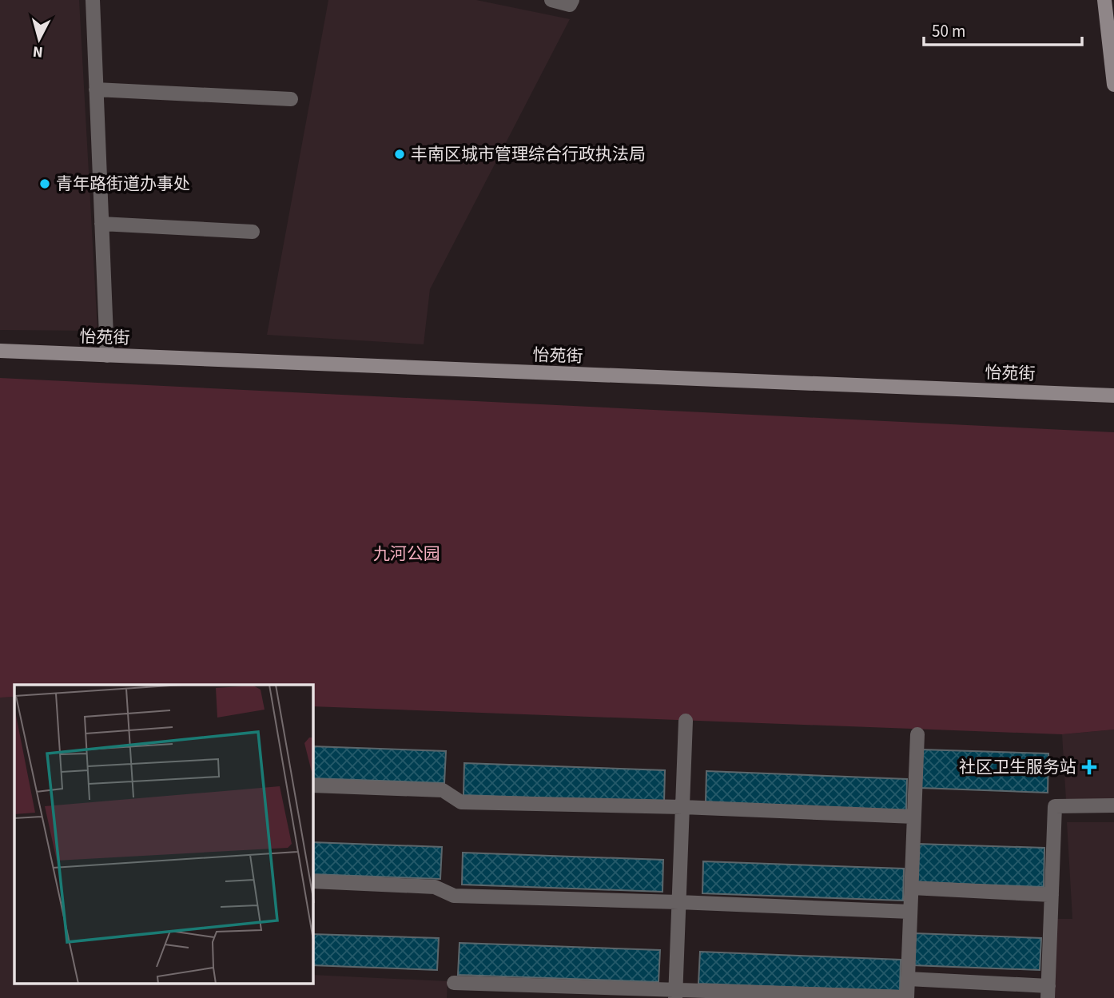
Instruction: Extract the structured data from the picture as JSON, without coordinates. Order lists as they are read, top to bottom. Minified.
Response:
{"streets":{"street":["怡苑街"]},"parks":["九河公园"],"places":{"other":["丰南区城市管理综合行政执法局","青年路街道办事处"],"health":["社区卫生服务站"]},"scale_bar":"50 m","north":"bottom"}
